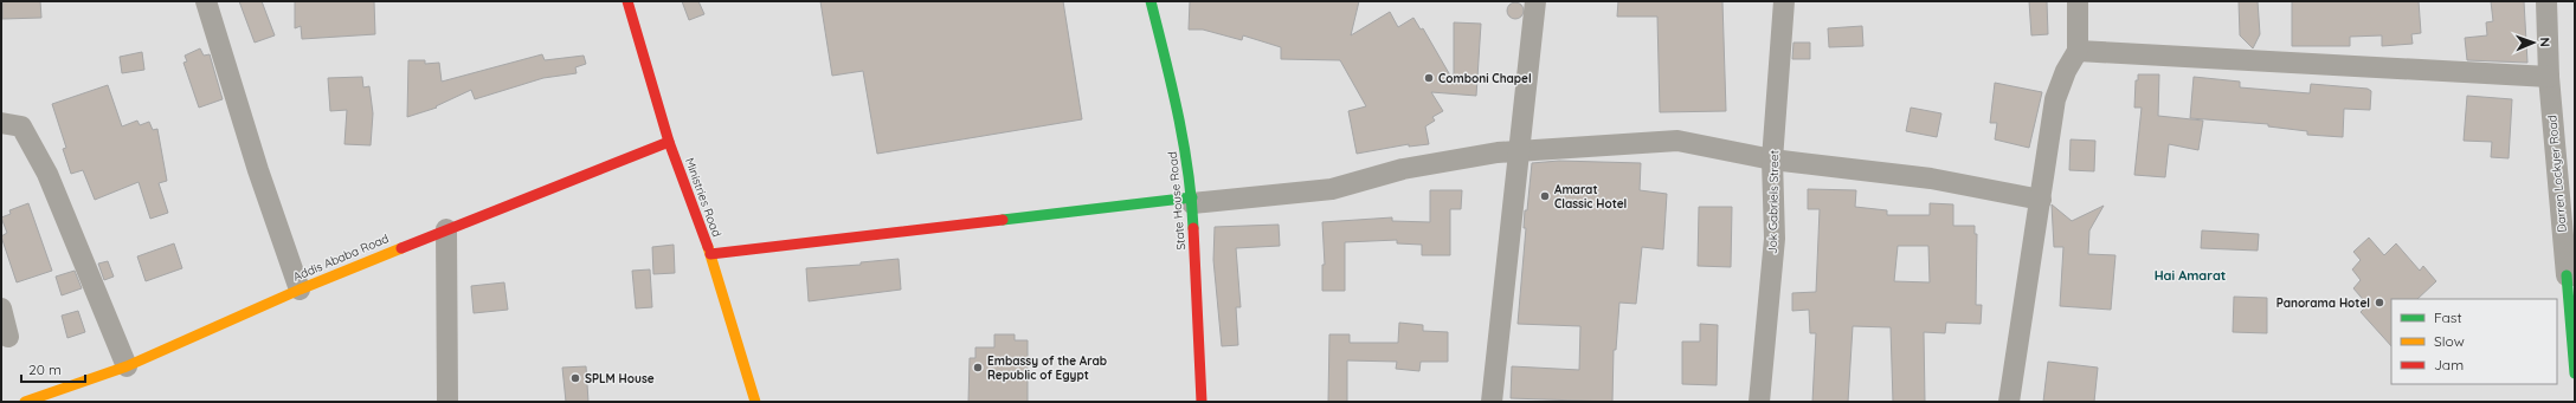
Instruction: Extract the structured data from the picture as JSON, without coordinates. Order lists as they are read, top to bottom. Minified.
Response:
{"streets":{"main road":["Darren Lockyer Road","Ministries Road","State House Road","Addis Ababa Road"],"street":["Jok Gabriels Street"]},"crossings":[["Ministries Road","Addis Ababa Road"]],"districts":["Hai Amarat"],"places":["Comboni Chapel","Amarat Classic Hotel","Panorama Hotel","Embassy of the Arab Republic of Egypt","SPLM House"],"legend":["Fast","Slow","Jam"],"scale_bar":"20 m","north":"right"}
